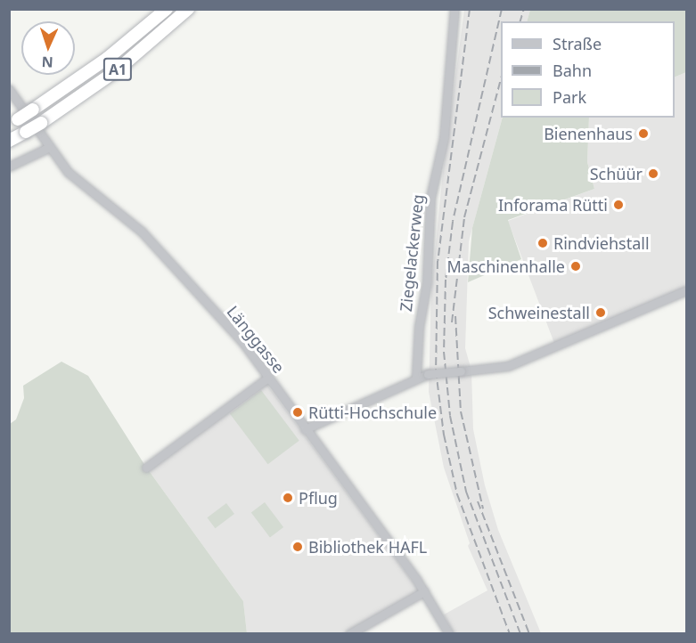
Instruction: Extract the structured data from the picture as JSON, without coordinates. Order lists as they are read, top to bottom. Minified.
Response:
{"streets":{"highway":["A1"],"street":["Ziegelackerweg","Länggasse"]},"places":["Bienenhaus","Schüür","Inforama Rütti","Rindviehstall","Maschinenhalle","Schweinestall","Rütti-Hochschule","Pflug","Bibliothek HAFL"],"legend":["Straße","Bahn","Park"],"north":"bottom"}
